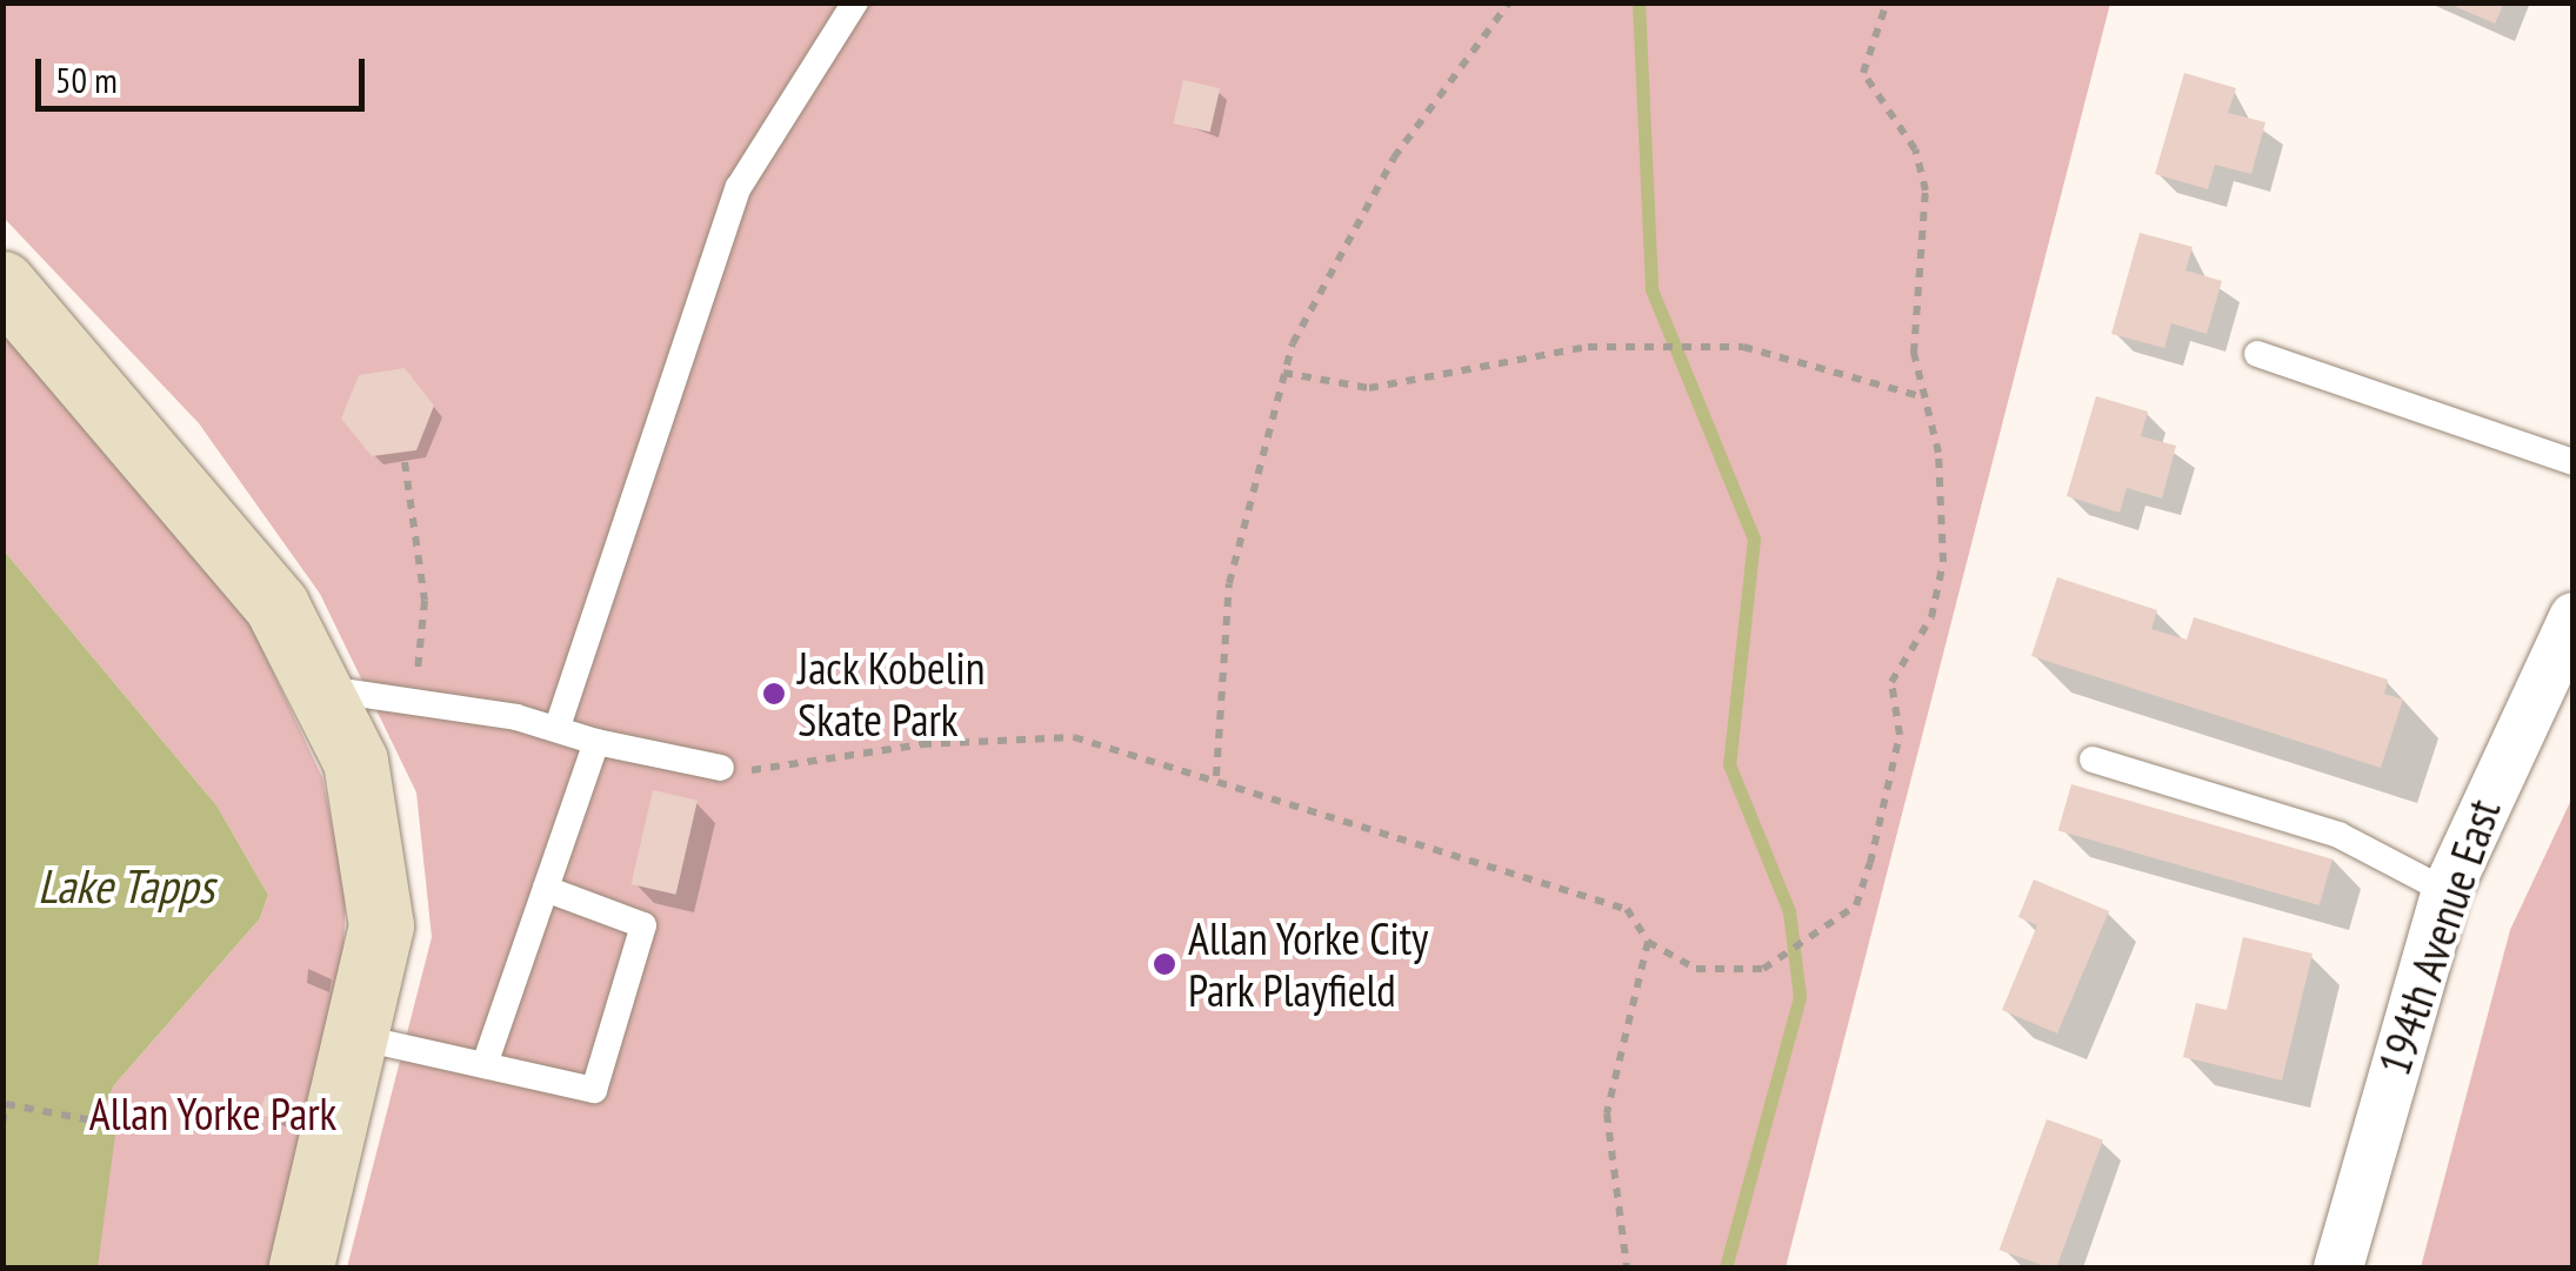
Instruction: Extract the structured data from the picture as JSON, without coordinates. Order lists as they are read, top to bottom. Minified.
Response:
{"streets":{"street":["194th Avenue East"]},"water":["Lake Tapps"],"parks":["Allan Yorke Park"],"places":["Jack Kobelin Skate Park","Allan Yorke City Park Playfield"],"scale_bar":"50 m"}
